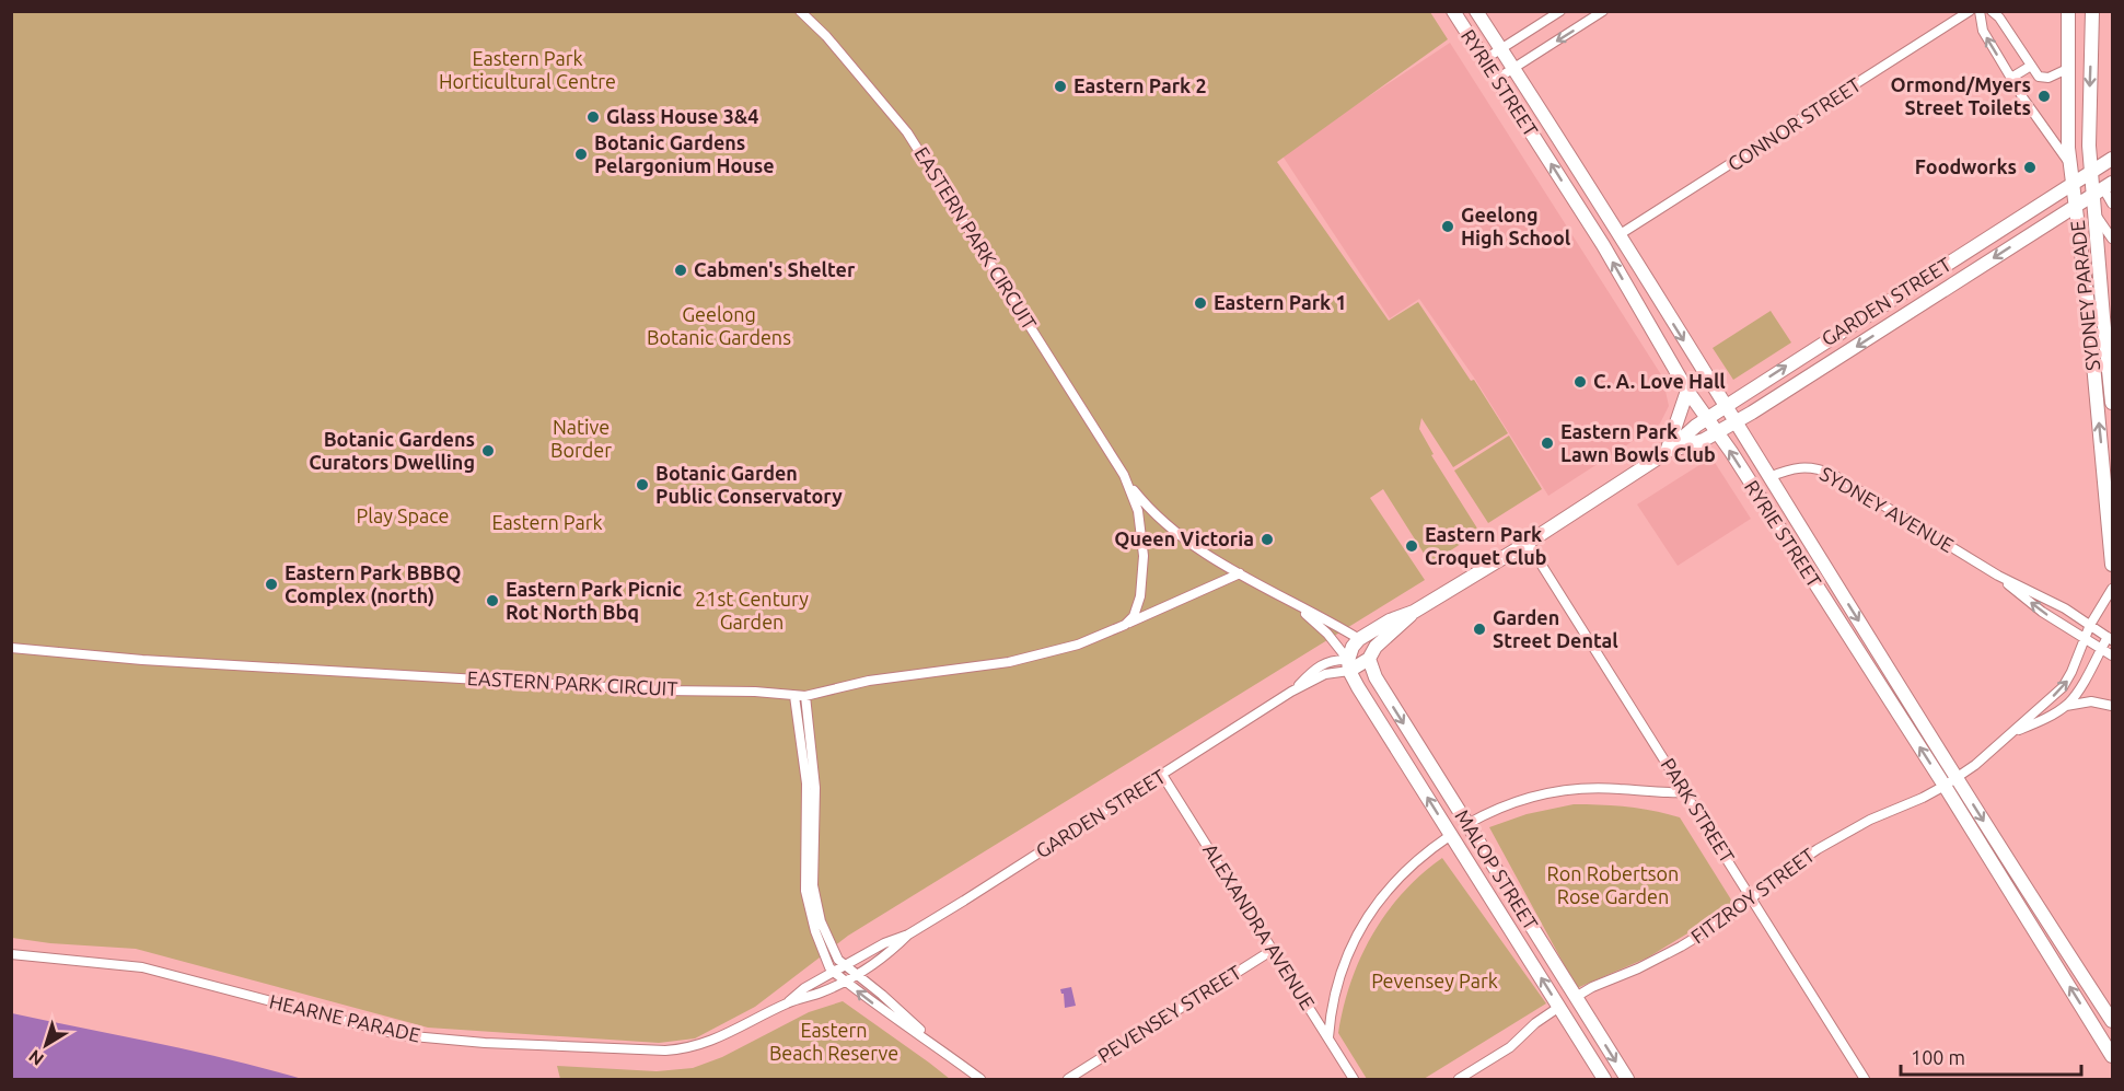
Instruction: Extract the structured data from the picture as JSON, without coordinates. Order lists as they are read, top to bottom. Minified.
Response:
{"streets":{"street":["RYRIE STREET","CONNOR STREET","EASTERN PARK CIRCUIT","SYDNEY PARADE","GARDEN STREET","SYDNEY AVENUE","PARK STREET","MALOP STREET","FITZROY STREET","ALEXANDRA AVENUE","PEVENSEY STREET","HEARNE PARADE"]},"crossings":[["RYRIE STREET","CONNOR STREET"],["RYRIE STREET","GARDEN STREET"],["RYRIE STREET","SYDNEY AVENUE"],["RYRIE STREET","FITZROY STREET"],["EASTERN PARK CIRCUIT","GARDEN STREET"],["EASTERN PARK CIRCUIT","MALOP STREET"],["SYDNEY PARADE","GARDEN STREET"],["GARDEN STREET","PARK STREET"],["GARDEN STREET","MALOP STREET"],["GARDEN STREET","ALEXANDRA AVENUE"],["GARDEN STREET","HEARNE PARADE"],["SYDNEY AVENUE","FITZROY STREET"],["PARK STREET","FITZROY STREET"],["MALOP STREET","FITZROY STREET"],["ALEXANDRA AVENUE","PEVENSEY STREET"]],"parks":["Eastern Park Horticultural Centre","Geelong Botanic Gardens","Native Border","Play Space","Eastern Park","21st Century Garden","Ron Robertson Rose Garden","Pevensey Park","Eastern Beach Reserve"],"places":["Eastern Park 2","Ormond/Myers Street Toilets","Glass House 3&4","Botanic Gardens Pelargonium House","Foodworks","Geelong High School","Cabmen's Shelter","Eastern Park 1","C. A. Love Hall","Eastern Park Lawn Bowls Club","Botanic Gardens Curators Dwelling","Botanic Garden Public Conservatory","Queen Victoria","Eastern Park Croquet Club","Eastern Park BBBQ Complex (north)","Eastern Park Picnic Rot North Bbq","Garden Street Dental"],"scale_bar":"100 m","north":"bottom left"}
